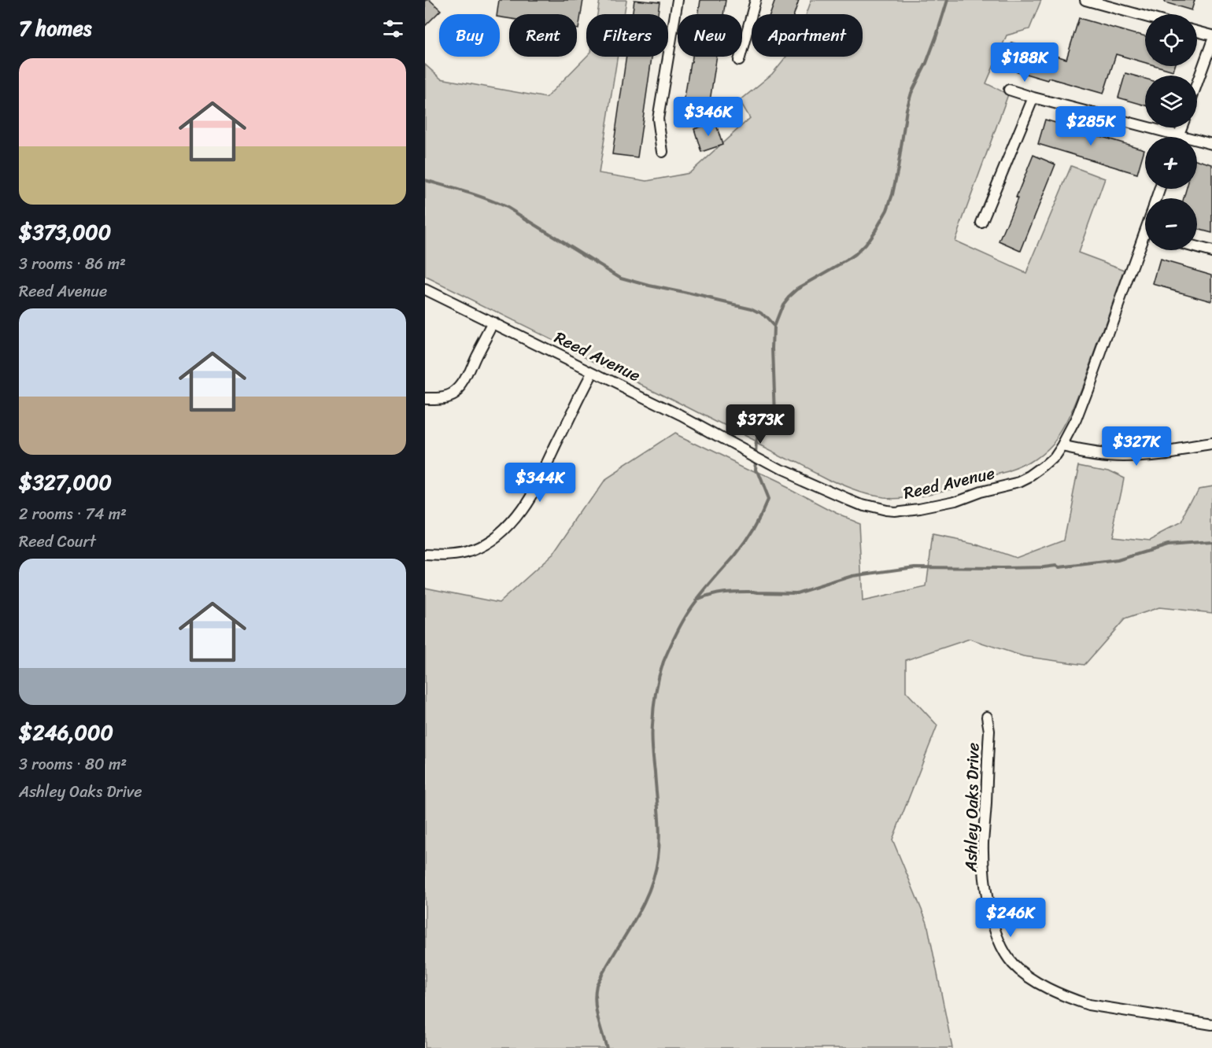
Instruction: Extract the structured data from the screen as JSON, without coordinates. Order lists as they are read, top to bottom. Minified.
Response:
{"streets":{"street":["Reed Avenue","Ashley Oaks Drive"]},"page":{"heading":"7 homes","map_buttons":["+","−"],"chip":["Buy","Rent","Filters","New","Apartment"],"price":["$188K","$346K","$285K","$373K","$327K","$344K","$246K"],"list":[{"name":"$373,000","note":"3 rooms · 86 m² · Reed Avenue"},{"name":"$327,000","note":"2 rooms · 74 m² · Reed Court"},{"name":"$246,000","note":"3 rooms · 80 m² · Ashley Oaks Drive"}]}}
